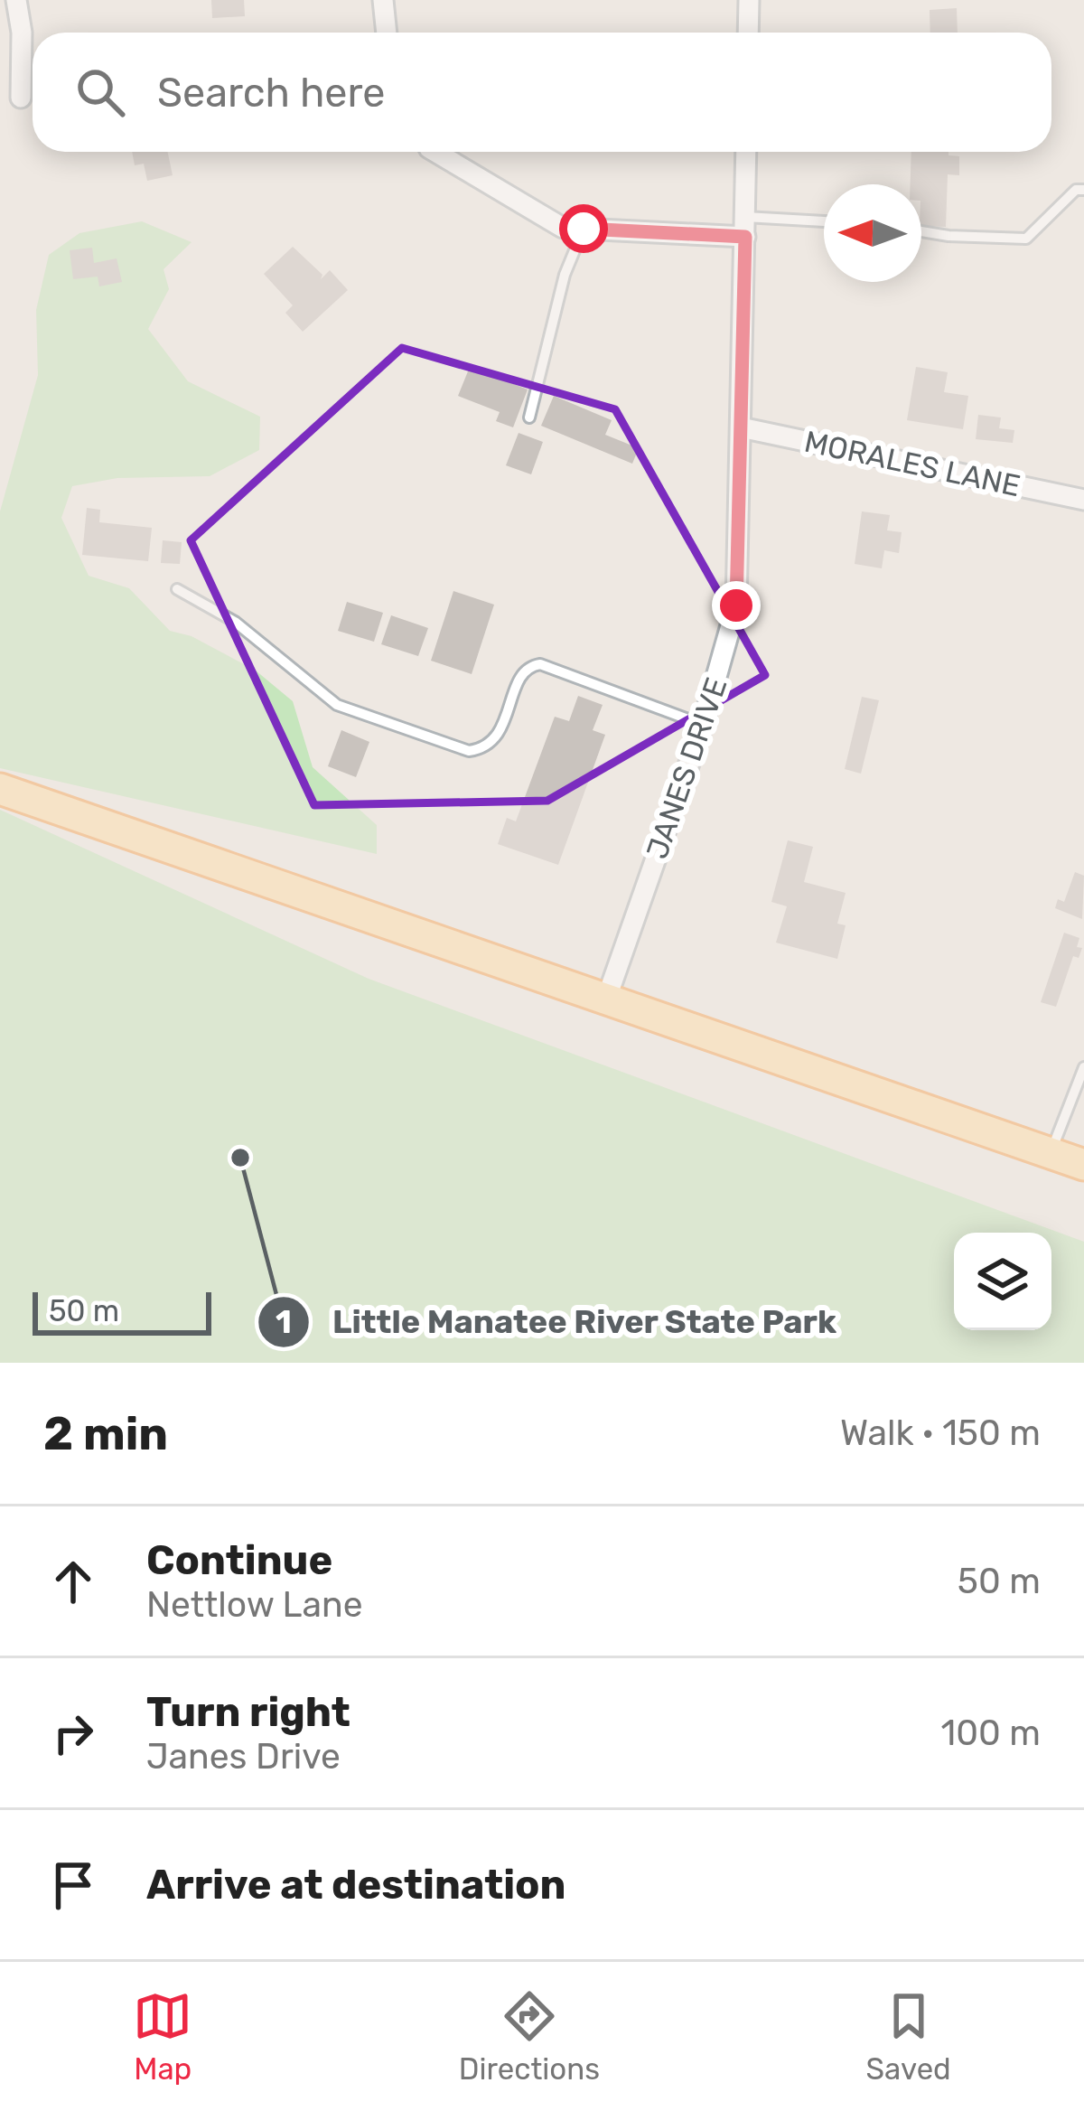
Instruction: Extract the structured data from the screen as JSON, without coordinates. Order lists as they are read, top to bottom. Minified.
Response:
{"streets":{"street":["MORALES LANE","JANES DRIVE"]},"crossings":[["MORALES LANE","JANES DRIVE"]],"places":["Little Manatee River State Park"],"scale_bar":"50 m","north":"left","page":{"search":"Search here","scale":"50 m","heading":["2 min","Walk · 150 m"],"list":[["Continue","Nettlow Lane","50 m"],["Turn right","Janes Drive","100 m"],"Arrive at destination"],"nav":["Map","Directions","Saved"]}}
